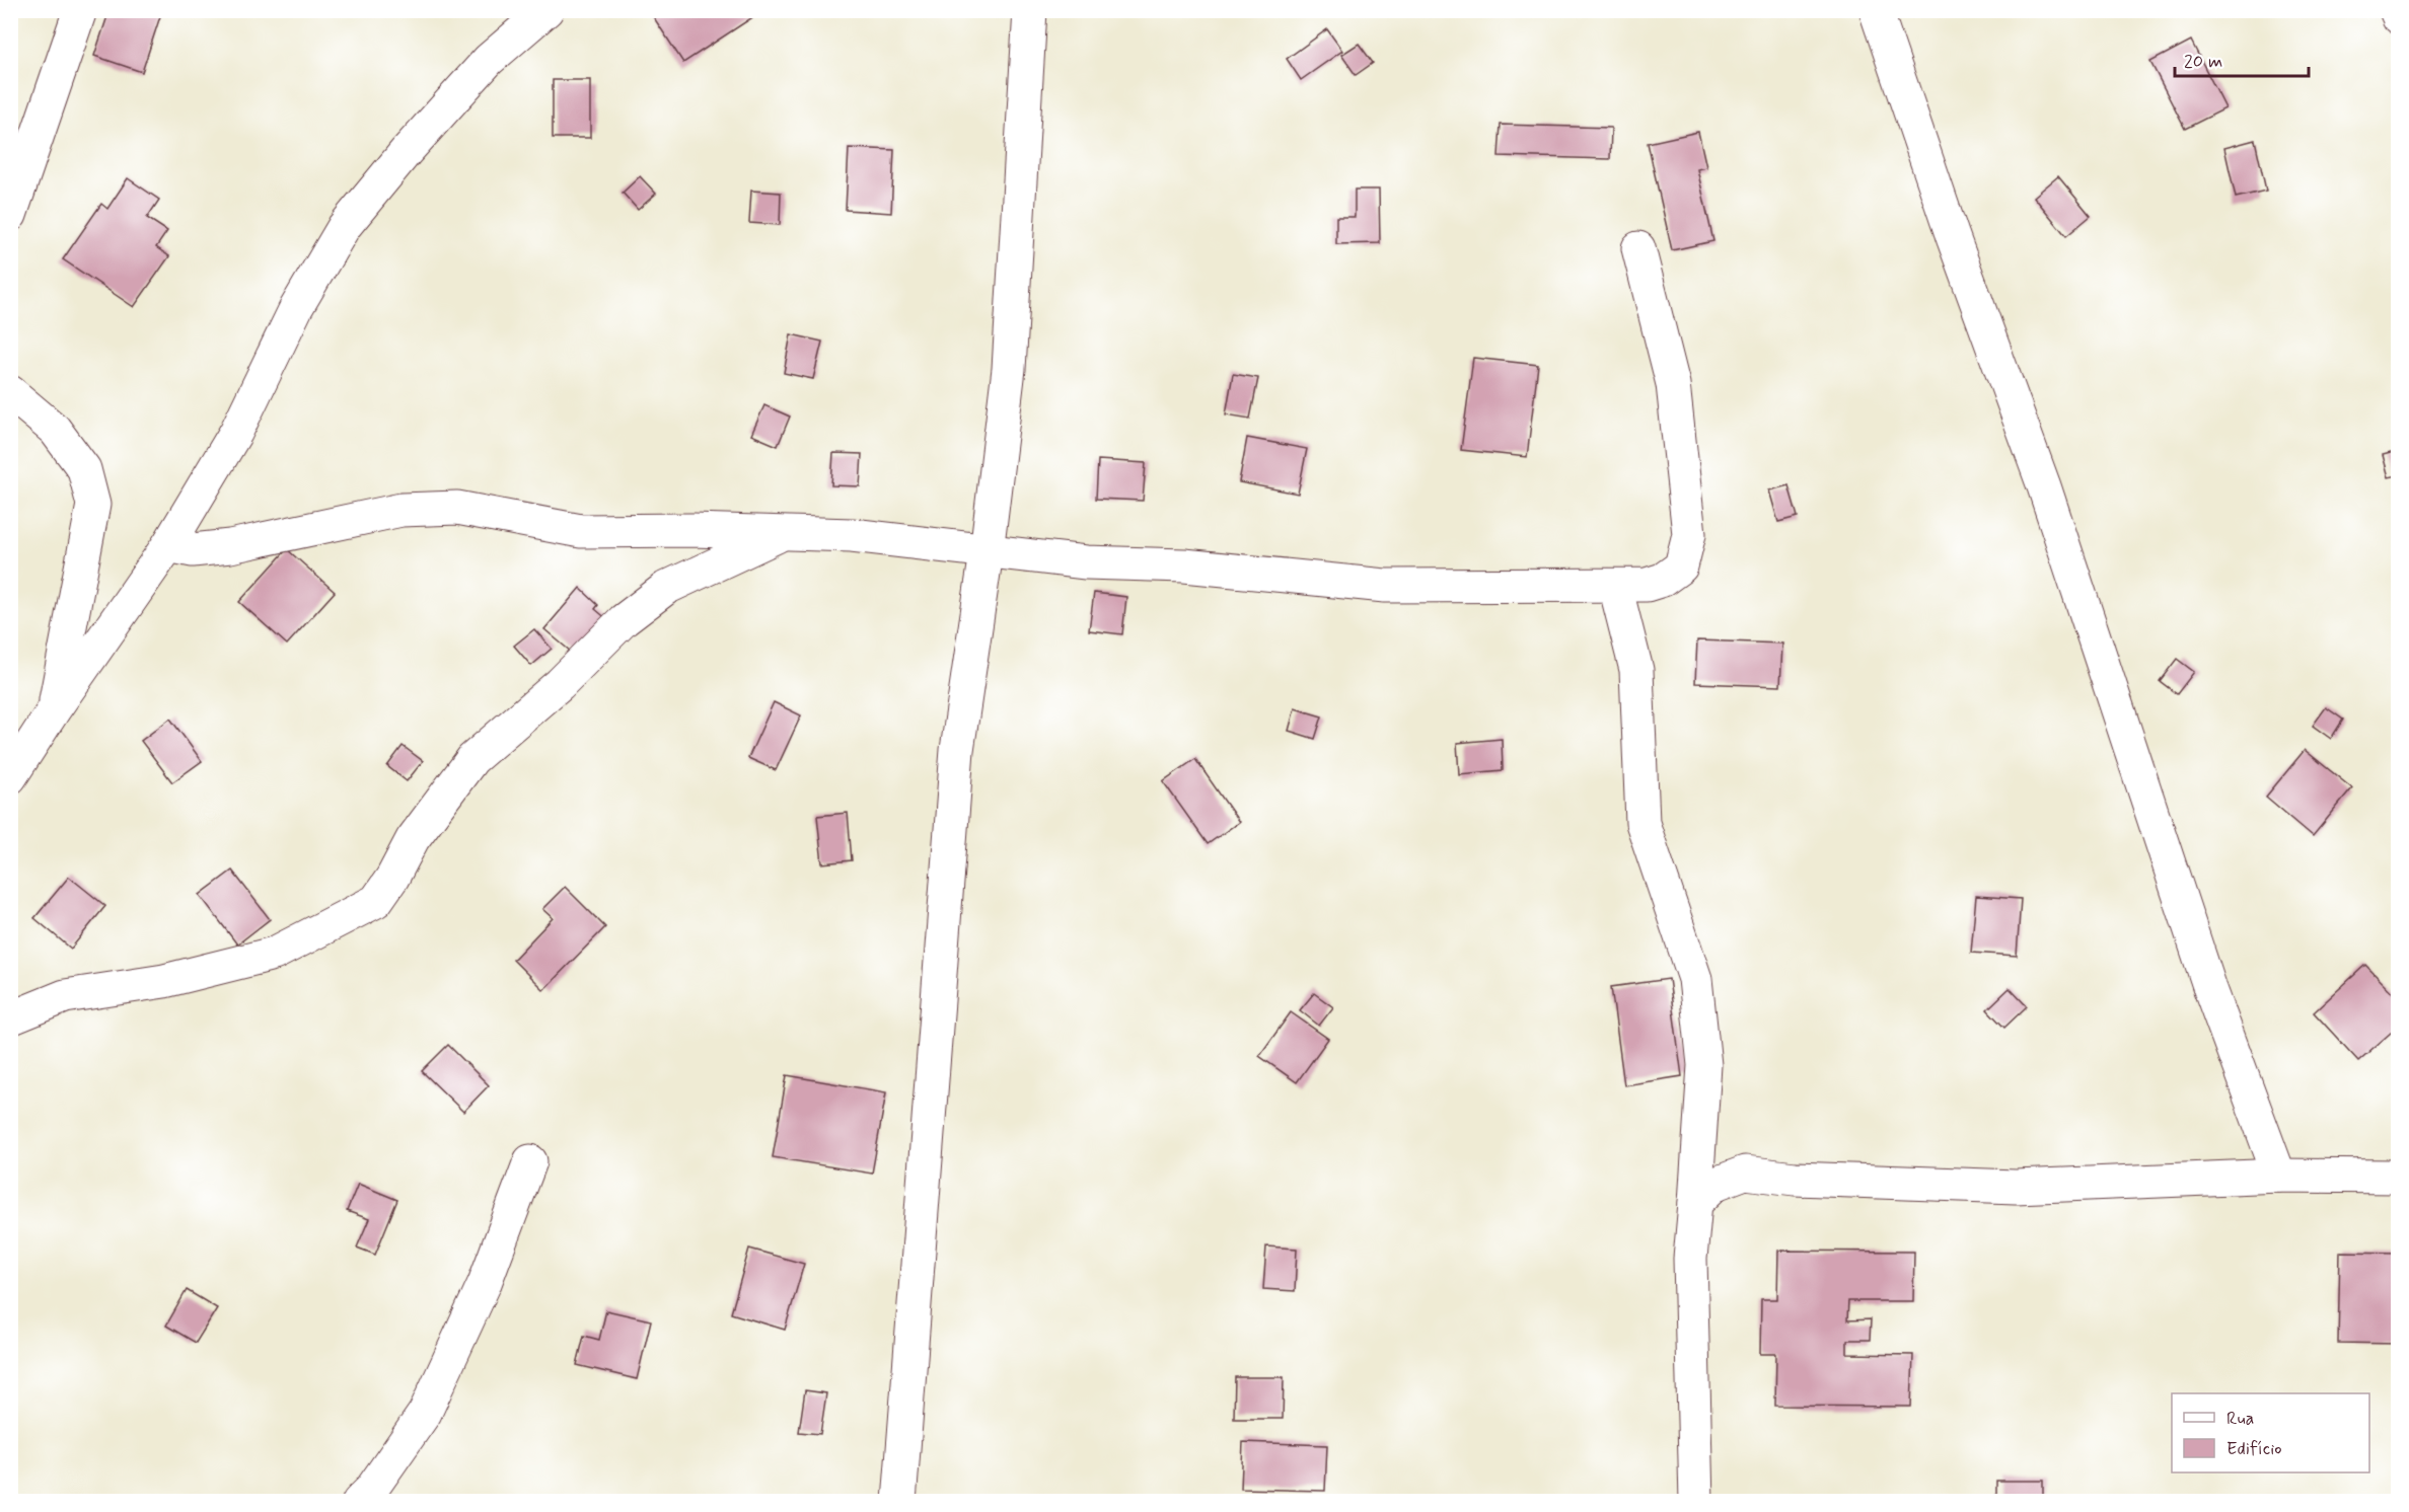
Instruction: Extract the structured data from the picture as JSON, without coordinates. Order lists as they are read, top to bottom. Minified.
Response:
{"legend":["Rua","Edifício"],"scale_bar":"20 m"}
